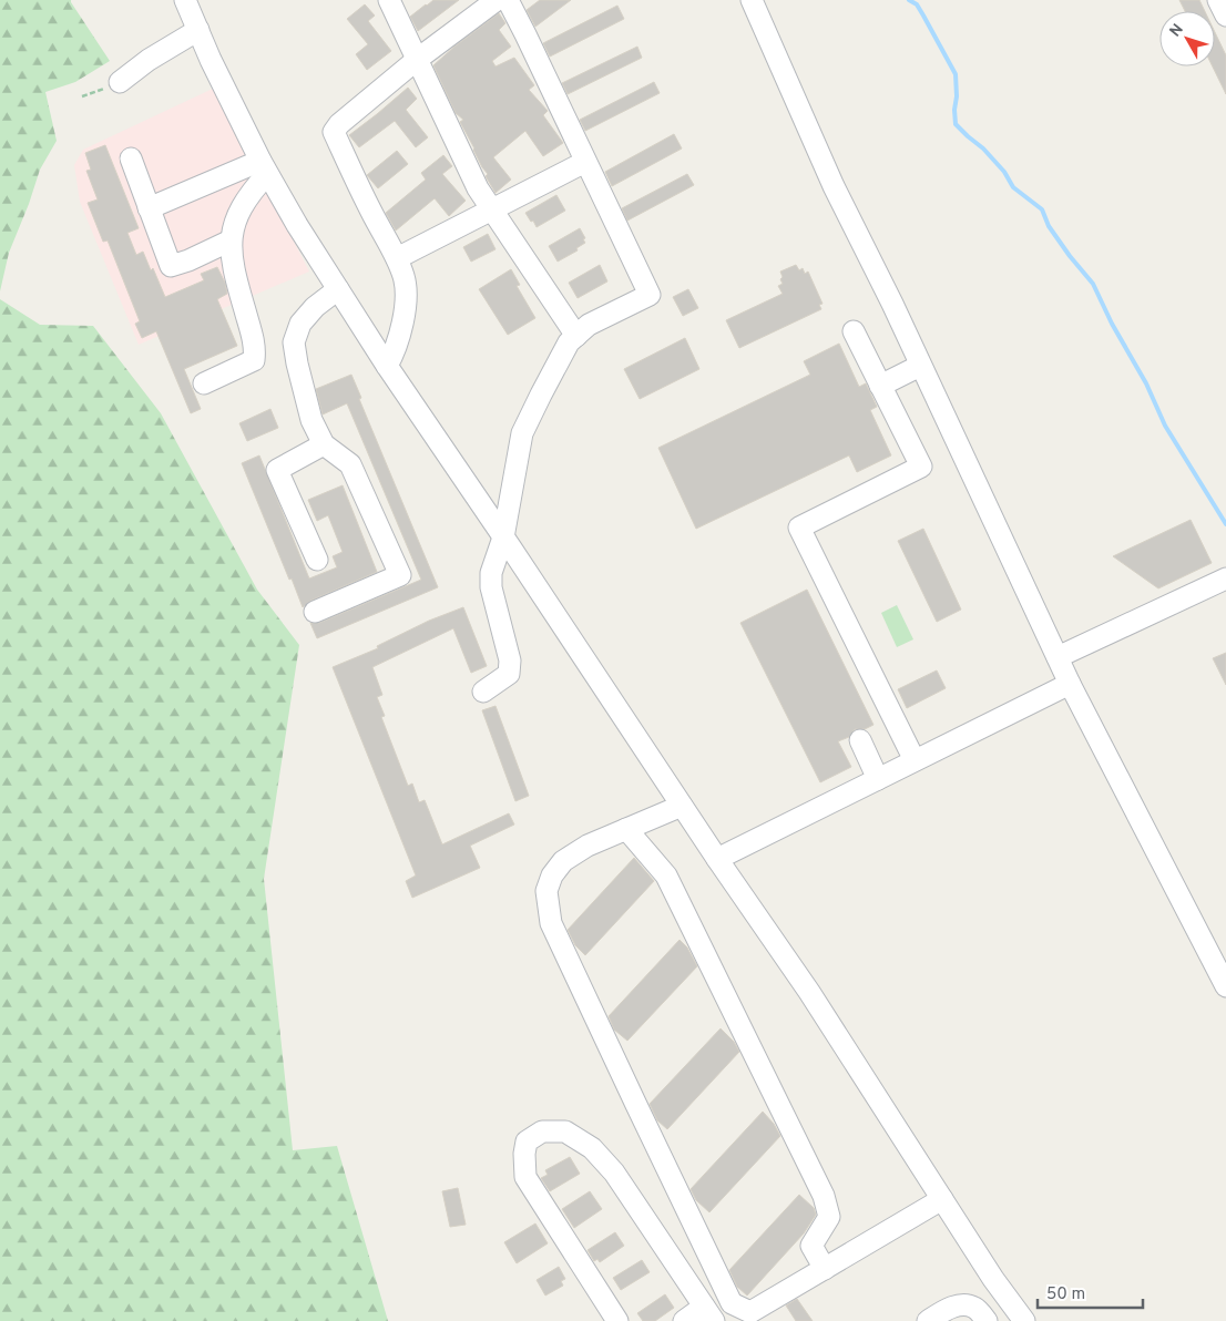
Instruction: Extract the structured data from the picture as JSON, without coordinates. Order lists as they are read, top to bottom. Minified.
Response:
{"scale_bar":"50 m","north":"top left"}
